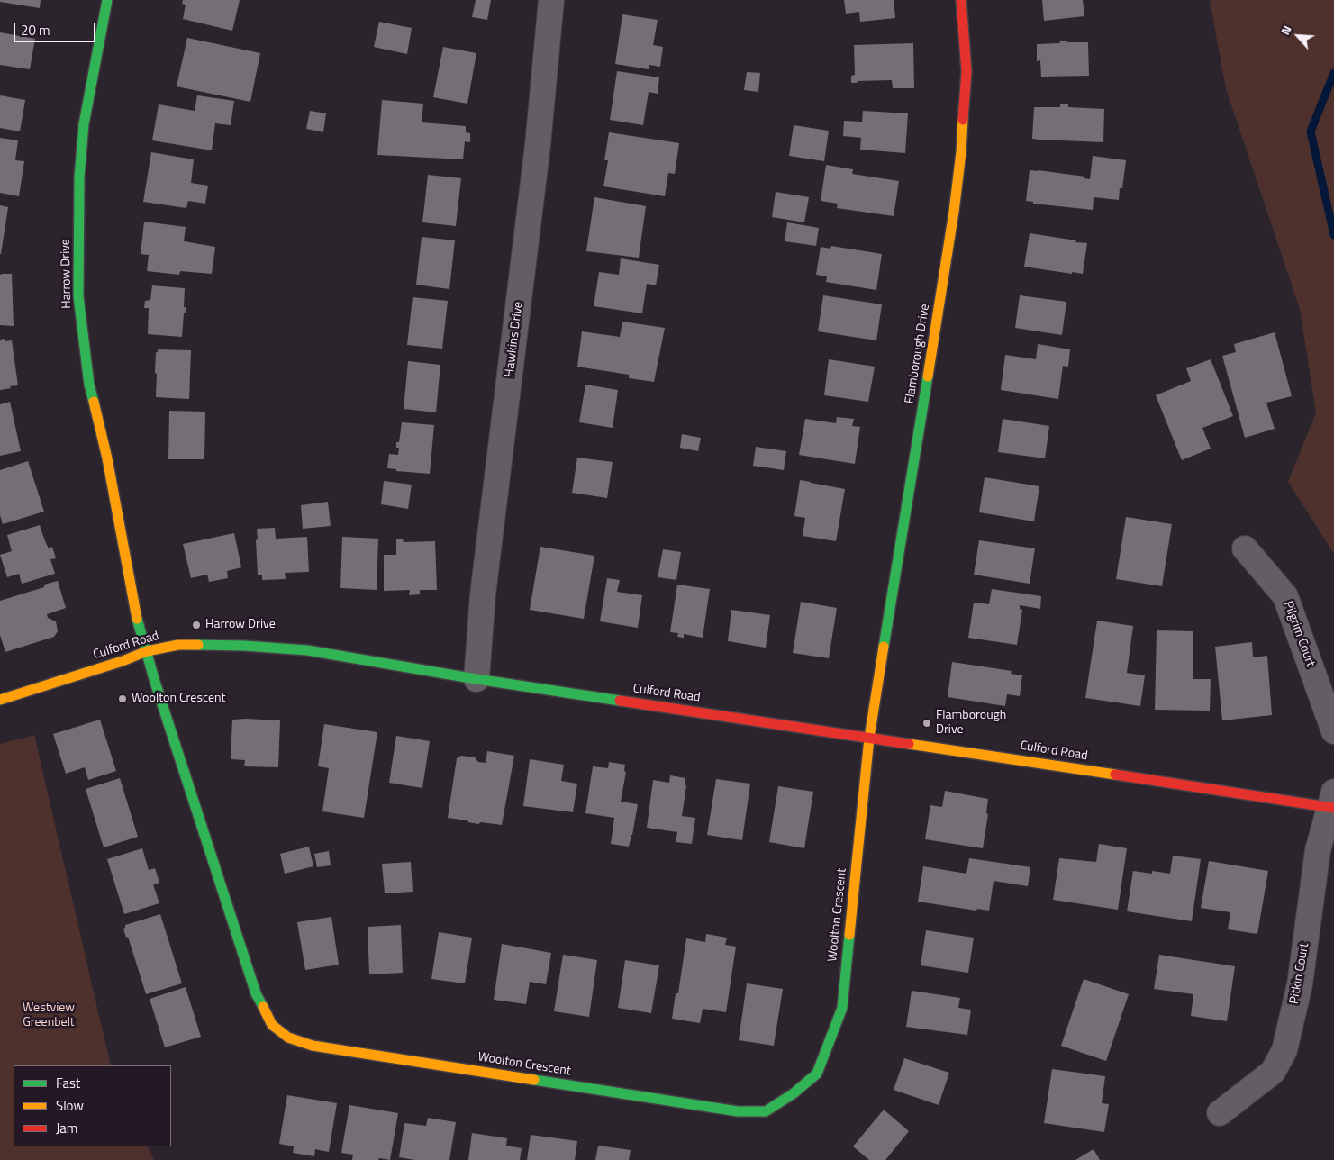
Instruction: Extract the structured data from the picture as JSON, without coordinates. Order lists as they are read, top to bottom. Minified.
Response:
{"streets":{"street":["Harrow Drive","Hawkins Drive","Flamborough Drive","Pilgrim Court","Culford Road","Woolton Crescent","Pitkin Court"]},"crossings":[["Harrow Drive","Culford Road"],["Harrow Drive","Woolton Crescent"],["Hawkins Drive","Culford Road"],["Flamborough Drive","Culford Road"],["Flamborough Drive","Woolton Crescent"],["Culford Road","Woolton Crescent"],["Culford Road","Pitkin Court"]],"parks":["Westview Greenbelt"],"places":["Harrow Drive","Woolton Crescent","Flamborough Drive"],"legend":["Fast","Slow","Jam"],"scale_bar":"20 m","north":"top left"}
